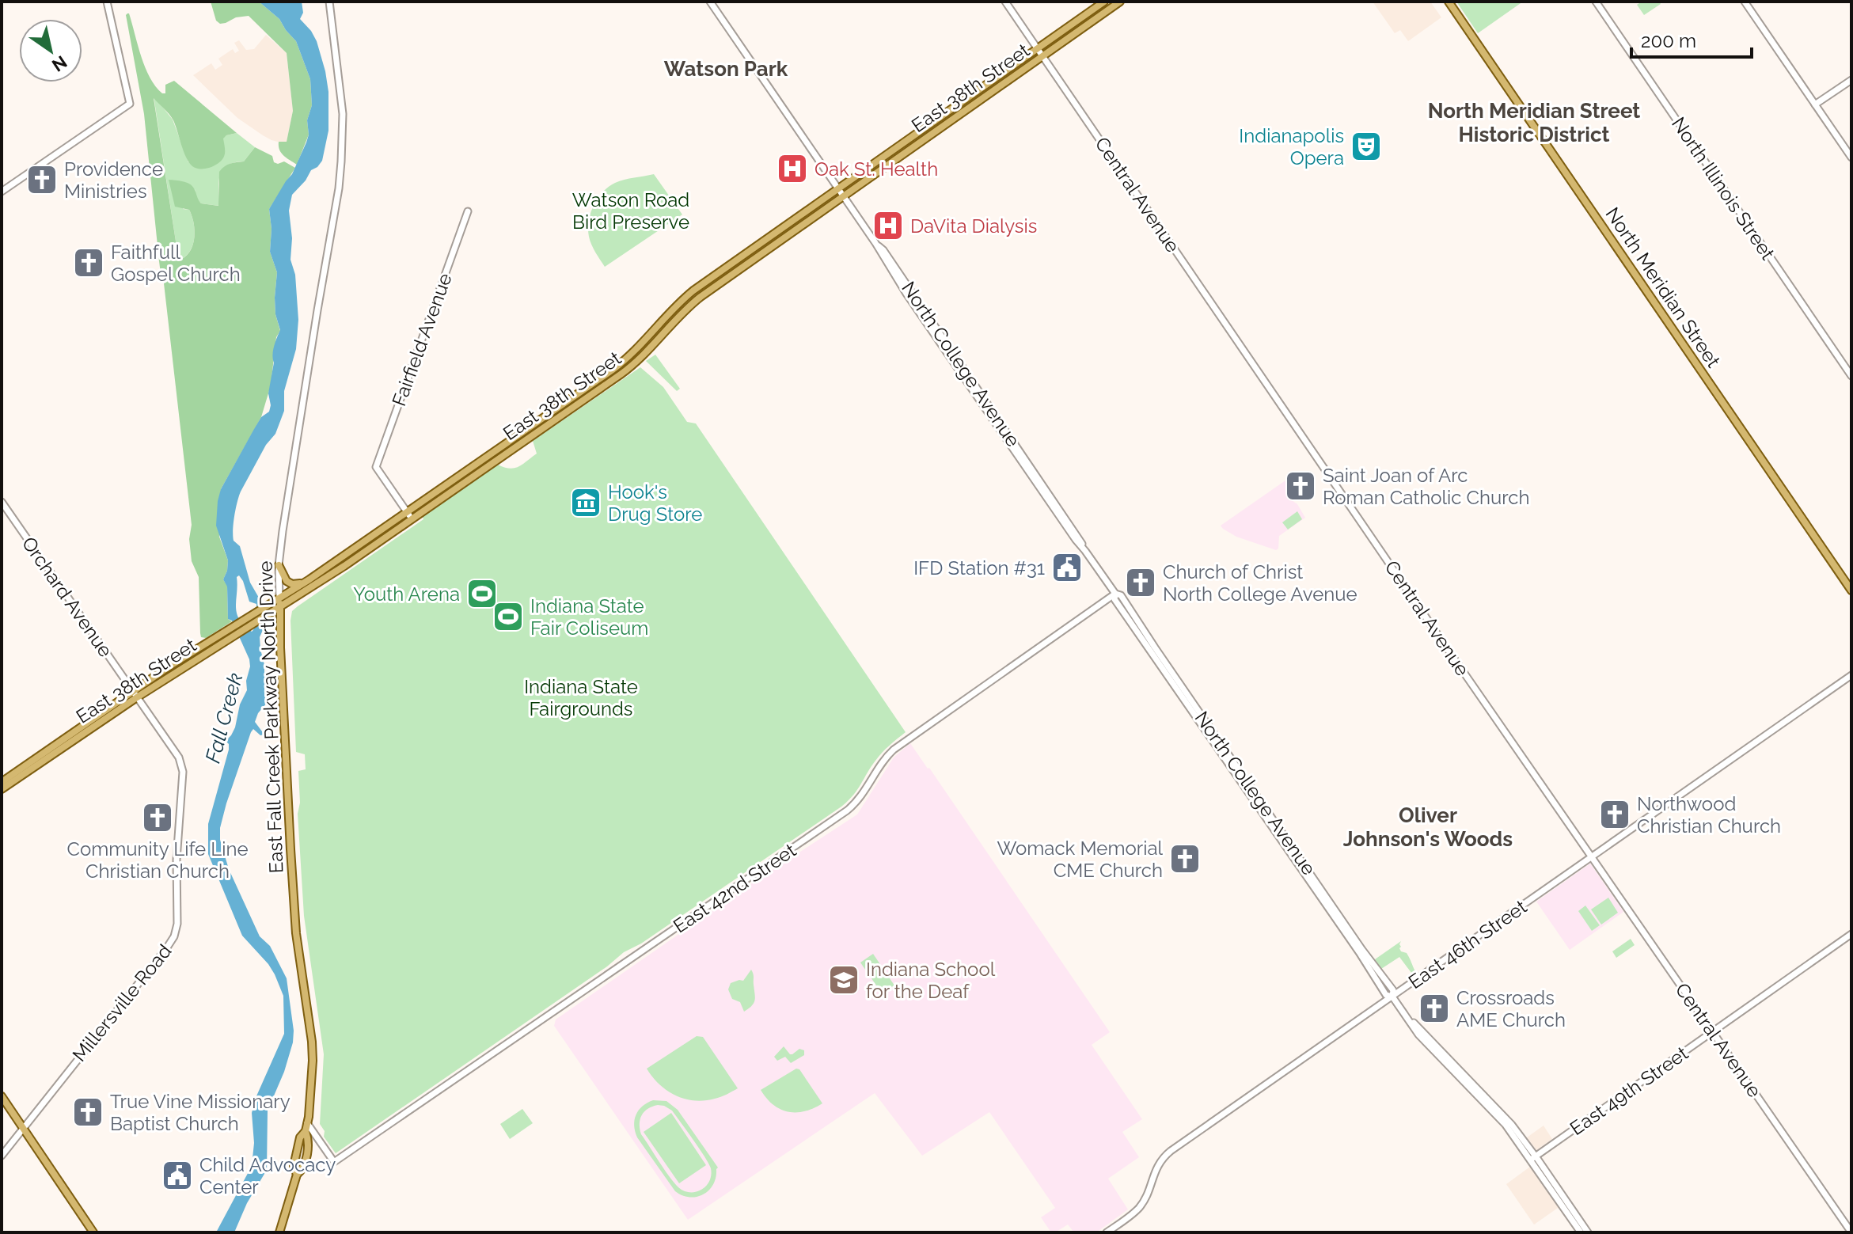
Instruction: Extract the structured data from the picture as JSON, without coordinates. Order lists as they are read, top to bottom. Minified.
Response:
{"streets":{"main road":["East 38th Street","North Illinois Street","Central Avenue","North Meridian Street","Fairfield Avenue","North College Avenue","Orchard Avenue","East Fall Creek Parkway North Drive","East 42nd Street","East 46th Street","Millersville Road","East 49th Street"]},"crossings":[["East 38th Street","Central Avenue"],["East 38th Street","Fairfield Avenue"],["East 38th Street","North College Avenue"],["East 38th Street","Orchard Avenue"],["East 38th Street","East Fall Creek Parkway North Drive"],["Central Avenue","East 46th Street"],["Central Avenue","East 49th Street"],["North College Avenue","East 42nd Street"],["North College Avenue","East 46th Street"],["North College Avenue","East 49th Street"],["Orchard Avenue","Millersville Road"],["East Fall Creek Parkway North Drive","East 42nd Street"]],"districts":["Watson Park","North Meridian Street Historic District","Oliver Johnson's Woods"],"water":["Fall Creek"],"parks":["Watson Road Bird Preserve","Indiana State Fairgrounds"],"places":{"theatre":["Indianapolis Opera"],"hospital":["Oak St. Health","DaVita Dialysis"],"church":["Providence Ministries","Faithfull Gospel Church","Saint Joan of Arc Roman Catholic Church","Church of Christ North College Avenue","Northwood Christian Church","Community Life Line Christian Church","Womack Memorial CME Church","Crossroads AME Church","True Vine Missionary Baptist Church"],"museum":["Hook's Drug Store"],"public building":["IFD Station #31","Child Advocacy Center"],"sports":["Youth Arena","Indiana State Fair Coliseum"],"school or university":["Indiana School for the Deaf"]},"scale_bar":"200 m","north":"bottom right"}
